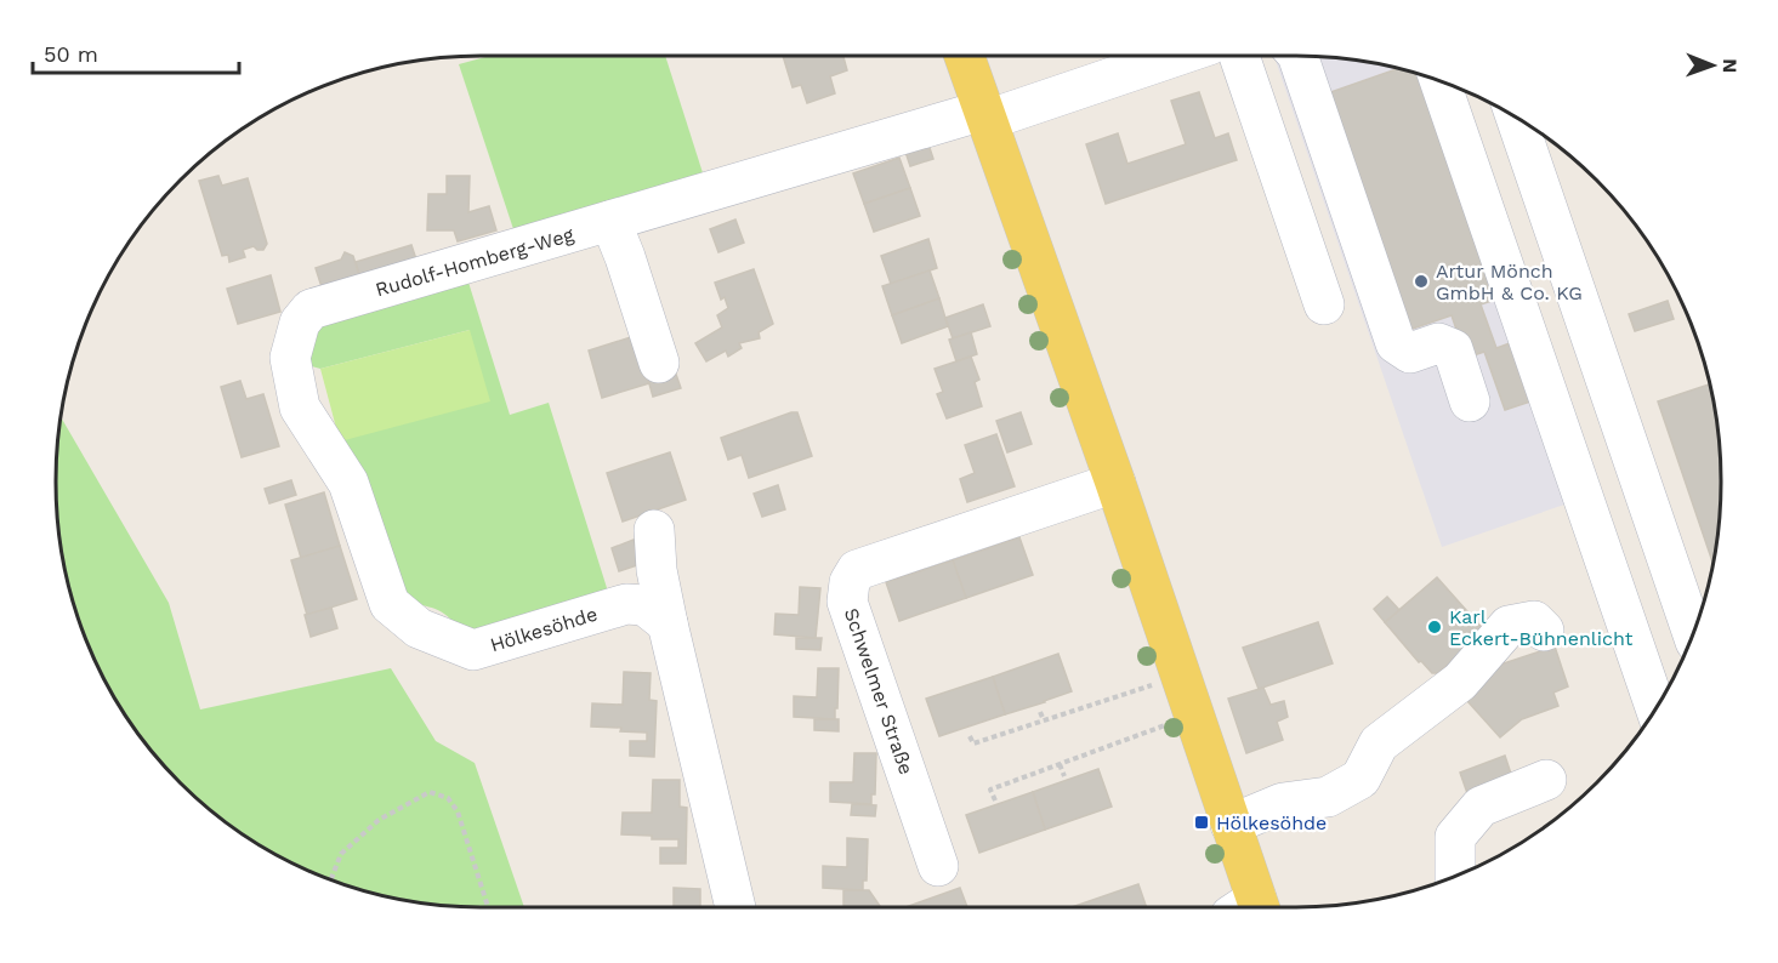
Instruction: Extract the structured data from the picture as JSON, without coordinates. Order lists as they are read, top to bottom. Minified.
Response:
{"streets":{"street":["Rudolf-Homberg-Weg","Hölkesöhde","Schwelmer Straße"]},"crossings":[["Rudolf-Homberg-Weg","Hölkesöhde"]],"places":{"other":["Artur Mönch GmbH & Co. KG","Karl Eckert-Bühnenlicht"],"transit":["Hölkesöhde"]},"scale_bar":"50 m","north":"right"}
